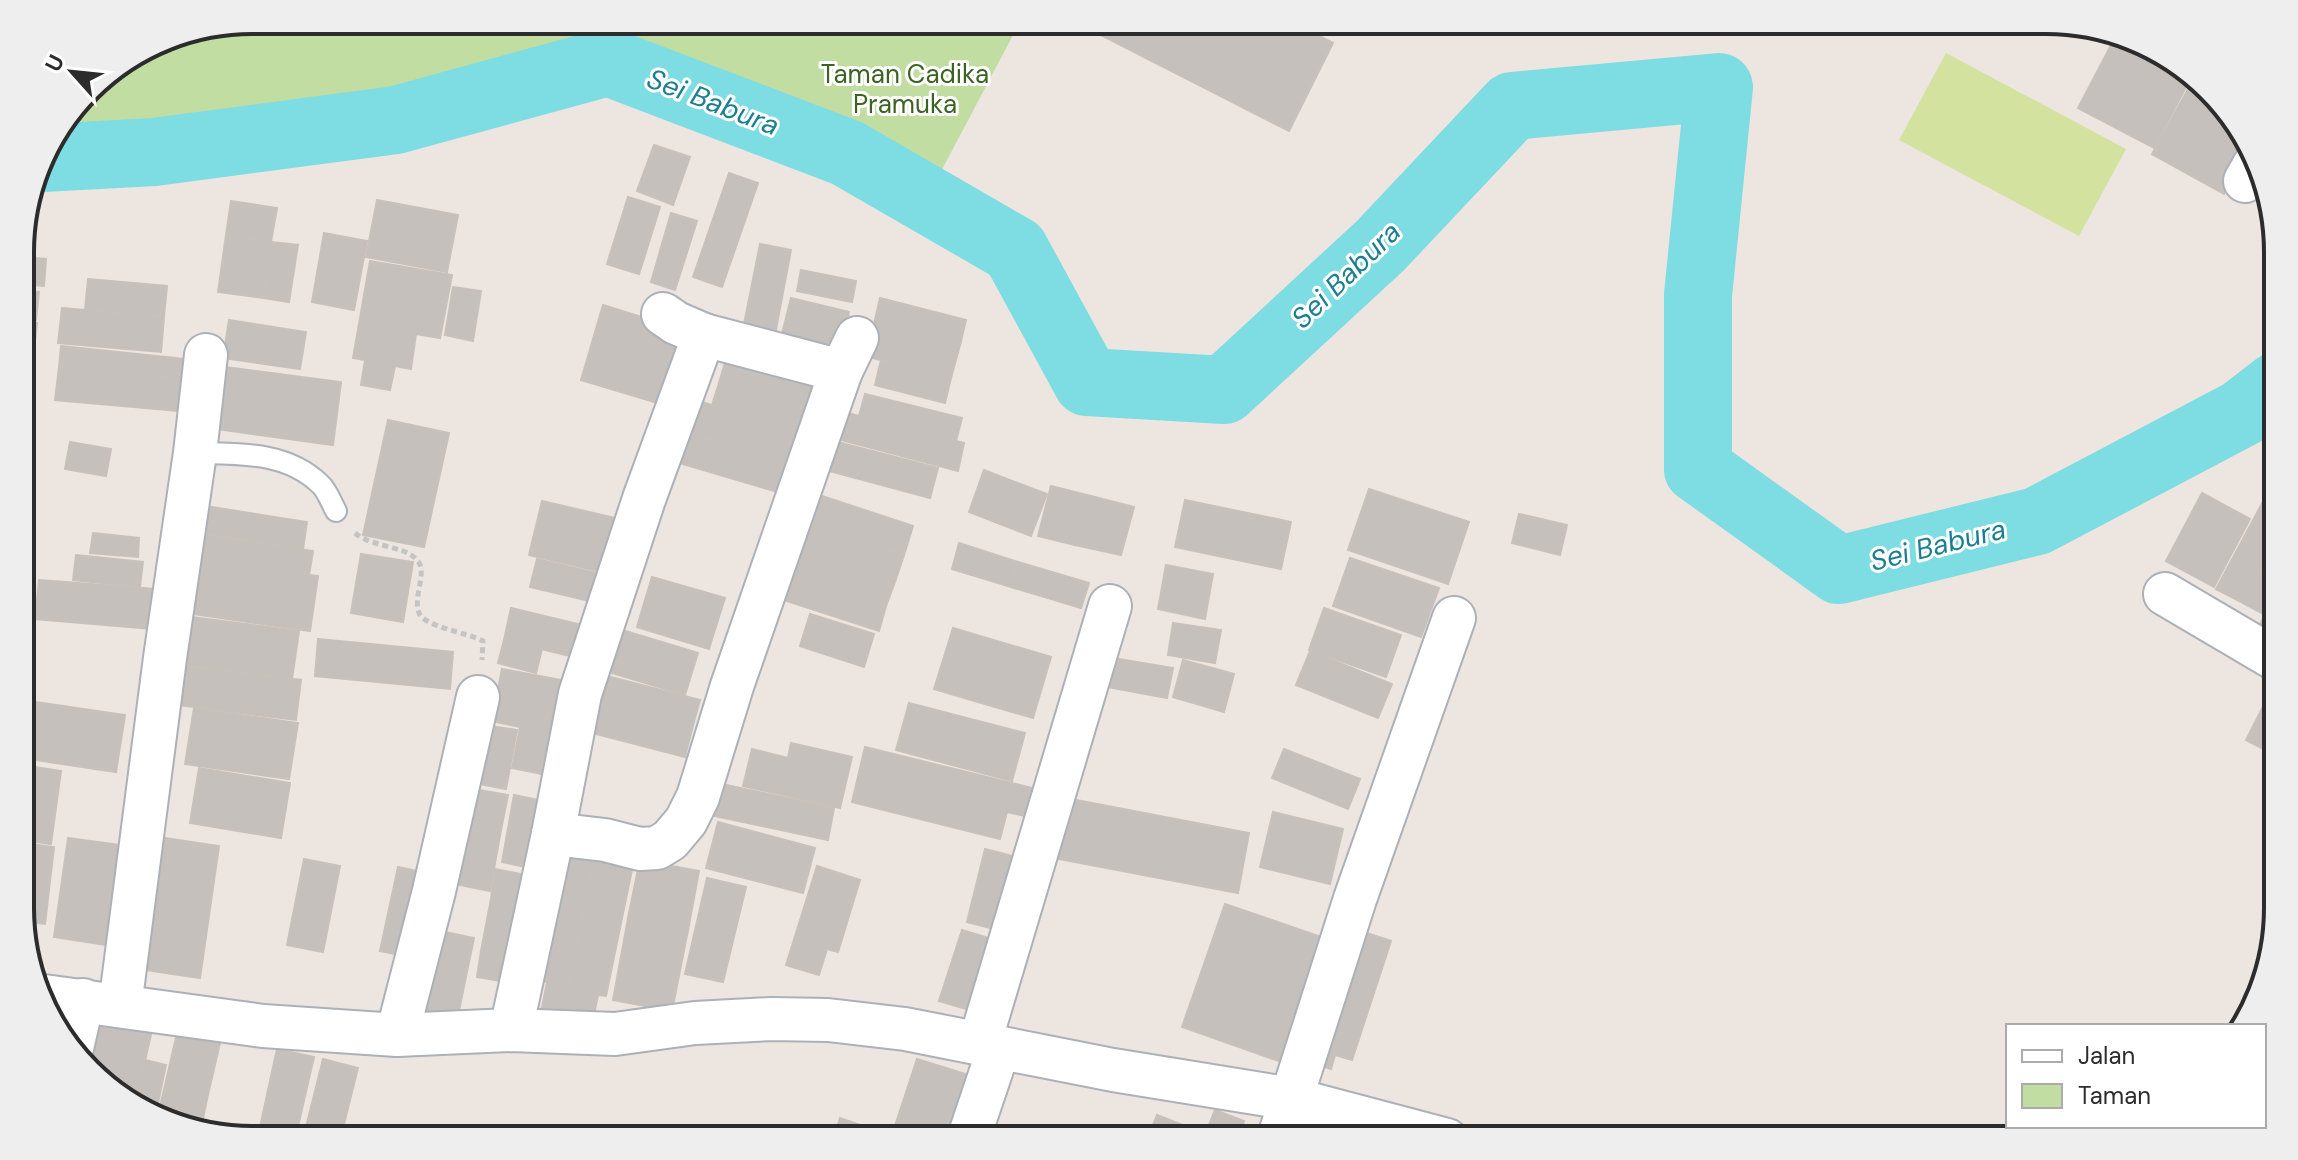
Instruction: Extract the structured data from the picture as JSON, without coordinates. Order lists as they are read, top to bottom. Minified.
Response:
{"water":["Sei Babura"],"parks":["Taman Cadika Pramuka"],"legend":["Jalan","Taman"],"north":"top left"}
